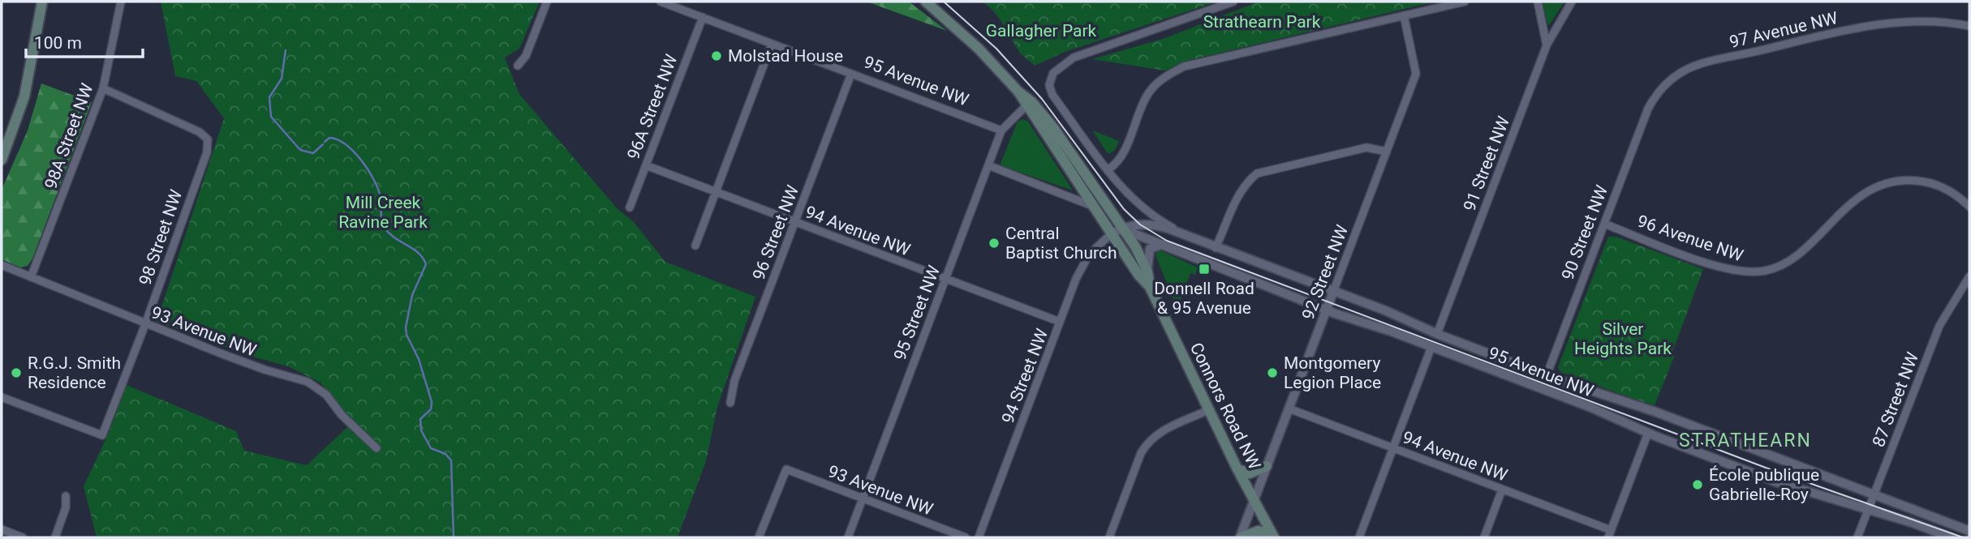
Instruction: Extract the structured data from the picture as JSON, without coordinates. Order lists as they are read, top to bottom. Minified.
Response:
{"streets":{"main road":["Connors Road NW"],"street":["97 Avenue NW","95 Avenue NW","96A Street NW","98A Street NW","91 Street NW","94 Avenue NW","96 Street NW","90 Street NW","98 Street NW","96 Avenue NW","92 Street NW","95 Street NW","93 Avenue NW","94 Street NW","87 Street NW"]},"crossings":[["97 Avenue NW","90 Street NW"],["95 Avenue NW","96A Street NW"],["95 Avenue NW","91 Street NW"],["95 Avenue NW","96 Street NW"],["95 Avenue NW","90 Street NW"],["95 Avenue NW","92 Street NW"],["95 Avenue NW","95 Street NW"],["95 Avenue NW","94 Street NW"],["95 Avenue NW","87 Street NW"],["95 Avenue NW","Connors Road NW"],["96A Street NW","94 Avenue NW"],["98A Street NW","98 Street NW"],["98A Street NW","93 Avenue NW"],["94 Avenue NW","96 Street NW"],["94 Avenue NW","92 Street NW"],["94 Avenue NW","95 Street NW"],["94 Avenue NW","94 Street NW"],["90 Street NW","96 Avenue NW"],["98 Street NW","93 Avenue NW"],["92 Street NW","Connors Road NW"],["95 Street NW","93 Avenue NW"],["95 Street NW","Connors Road NW"],["94 Street NW","Connors Road NW"]],"districts":["STRATHEARN"],"parks":["Strathearn Park","Gallagher Park","Mill Creek Ravine Park","Silver Heights Park"],"places":{"other":["Molstad House","Central Baptist Church","R.G.J. Smith Residence","Montgomery Legion Place","École publique Gabrielle-Roy"],"transit":["Donnell Road & 95 Avenue"]},"scale_bar":"100 m"}
